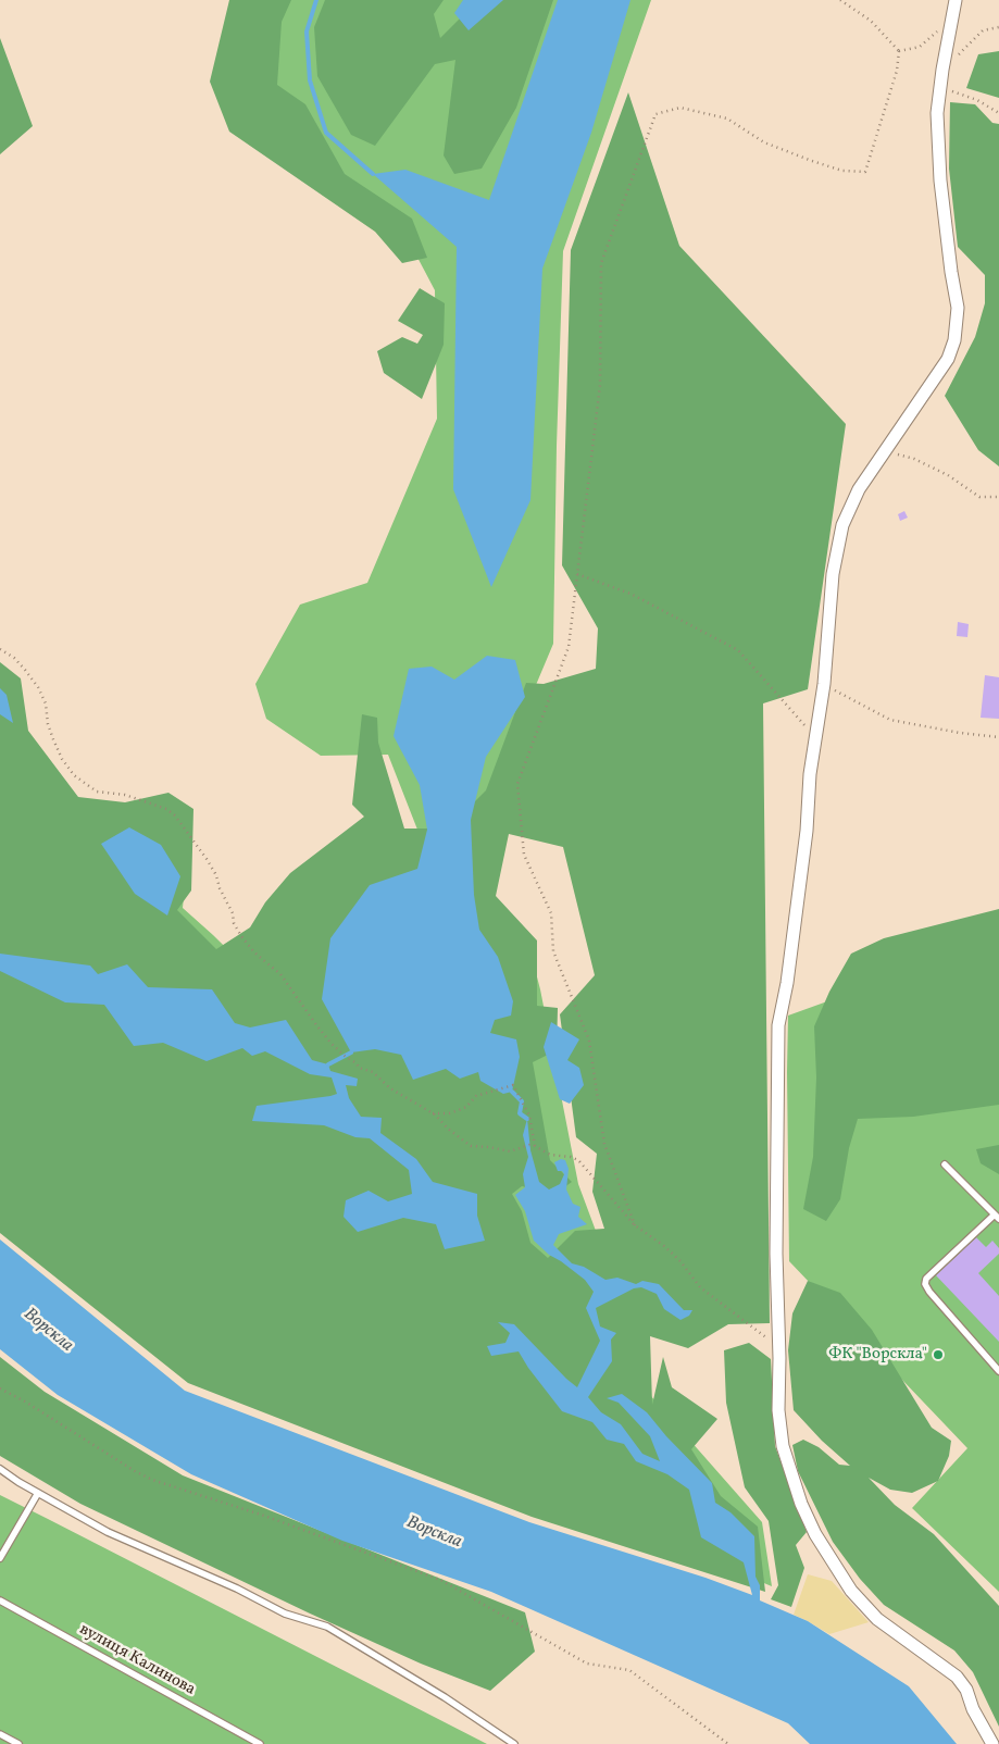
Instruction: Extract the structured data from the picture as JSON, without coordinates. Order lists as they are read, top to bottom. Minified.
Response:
{"streets":{"lane":["вулиця Калинова"]},"water":["Ворскла"],"places":["ФК \"Ворскла\""]}
